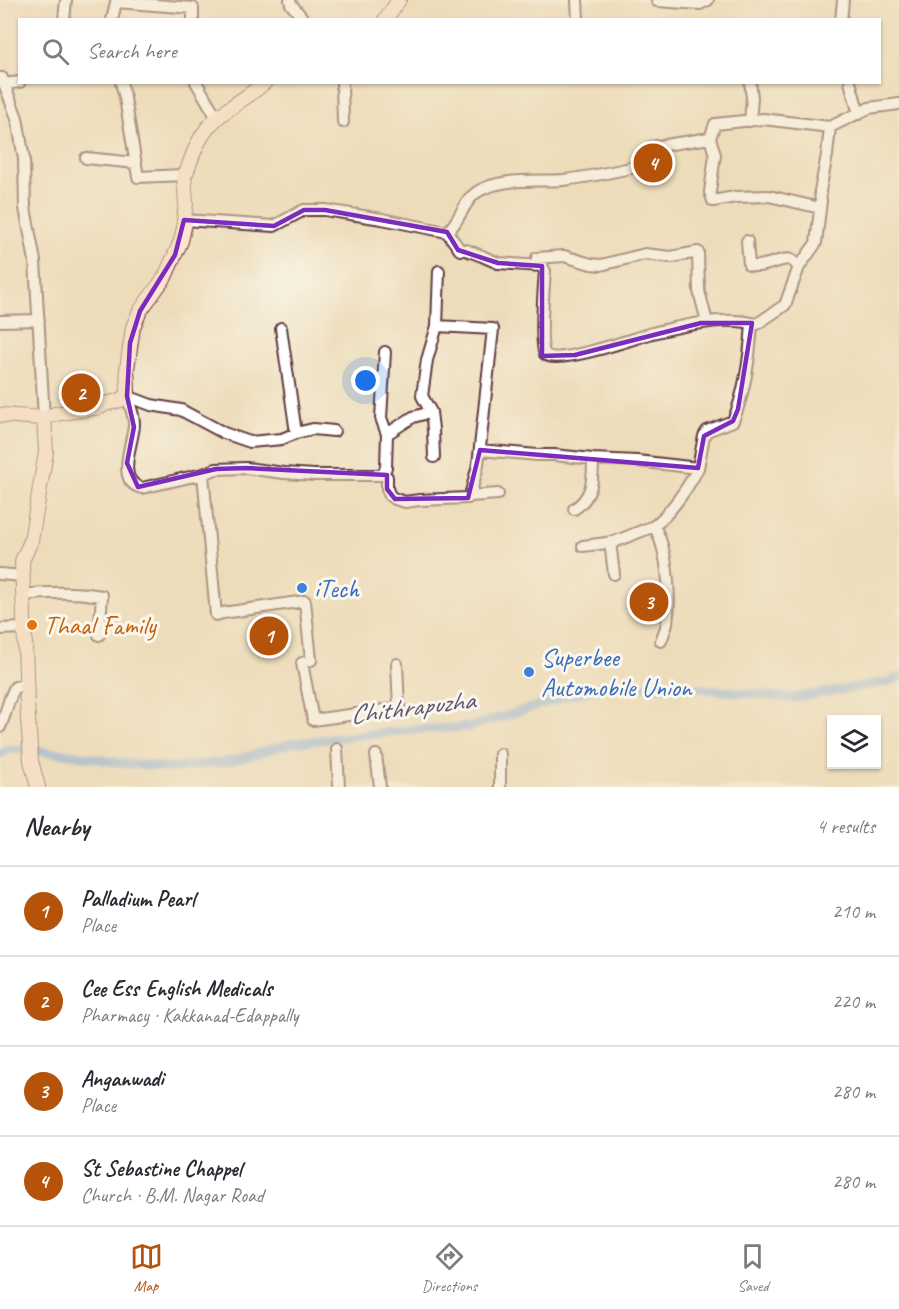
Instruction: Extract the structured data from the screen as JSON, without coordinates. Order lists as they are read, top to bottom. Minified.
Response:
{"water":["Chithrapuzha"],"places":["iTech","Thaal Family","Superbee Automobile Union"],"page":{"search":"Search here","pins":["4","2","3","1"],"heading":["Nearby","4 results"],"list":[{"mark":"1","name":"Palladium Pearl","note":"Place","value":"210 m"},{"mark":"2","name":"Cee Ess English Medicals","note":"Pharmacy · Kakkanad-Edappally","value":"220 m"},{"mark":"3","name":"Anganwadi","note":"Place","value":"280 m"},{"mark":"4","name":"St Sebastine Chappel","note":"Church · B.M. Nagar Road","value":"280 m"}],"nav":["Map","Directions","Saved"]}}
